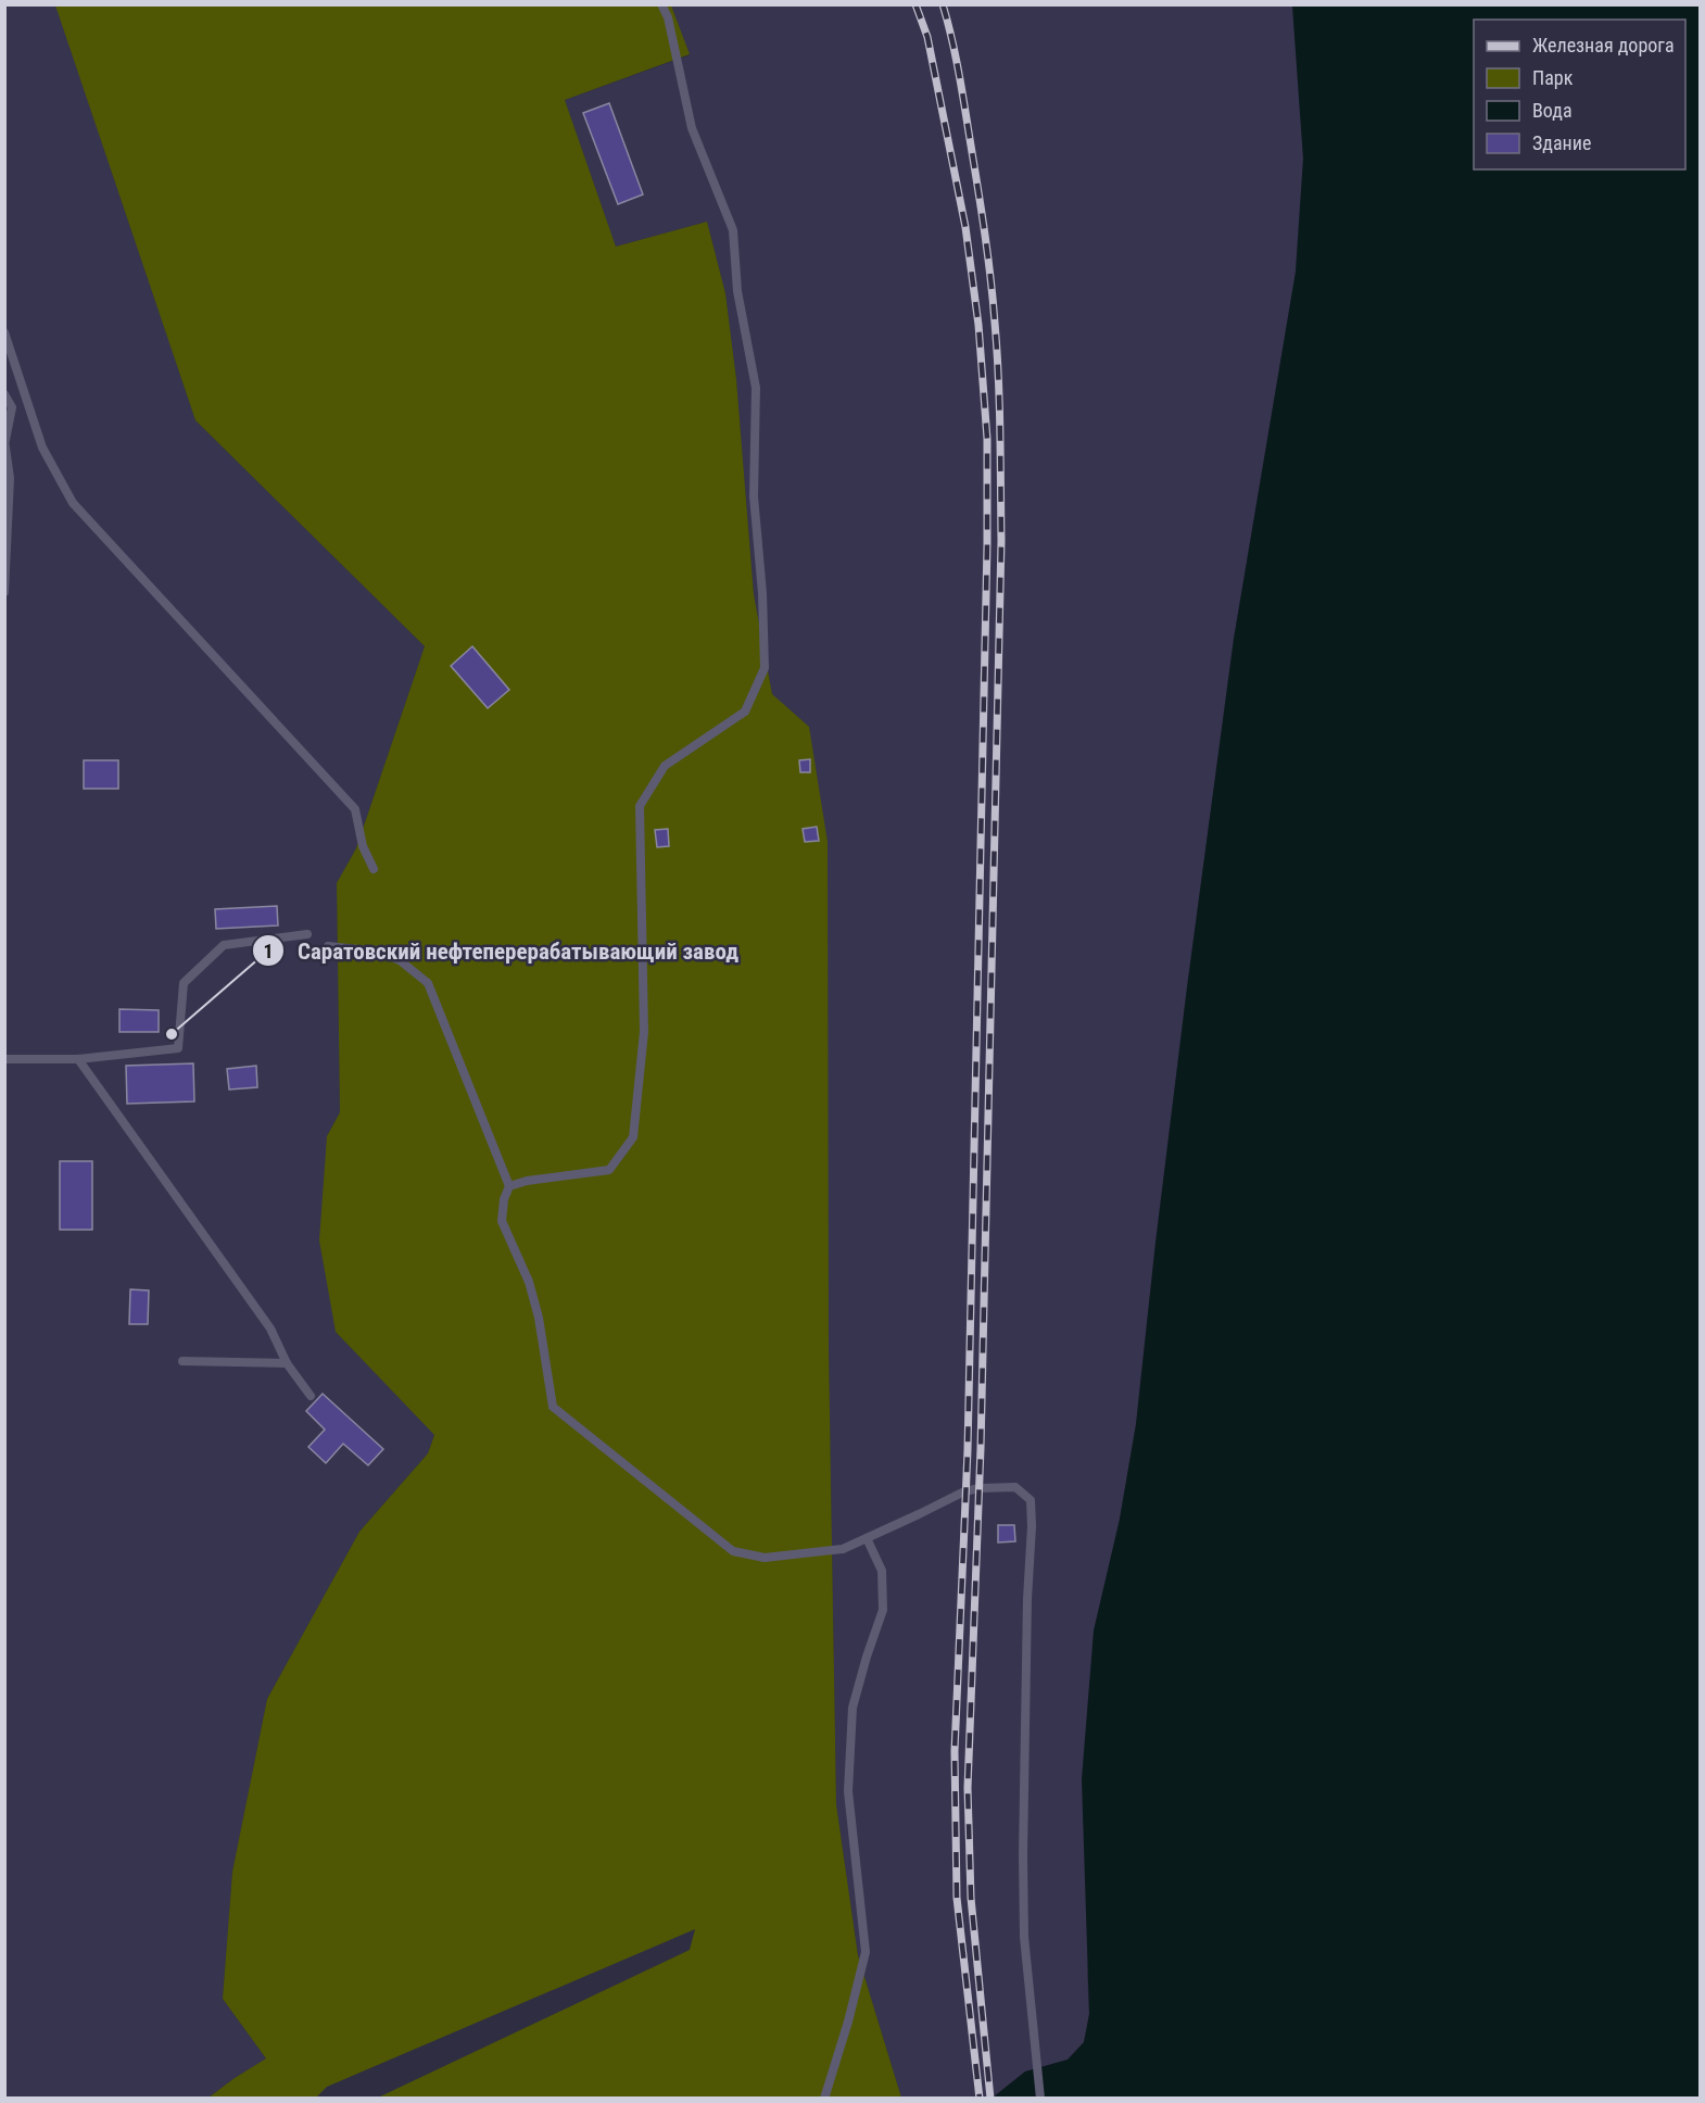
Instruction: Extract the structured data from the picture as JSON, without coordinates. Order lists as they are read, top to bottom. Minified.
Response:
{"places":["Саратовский нефтеперерабатывающий завод"],"legend":["Железная дорога","Парк","Вода","Здание"]}
